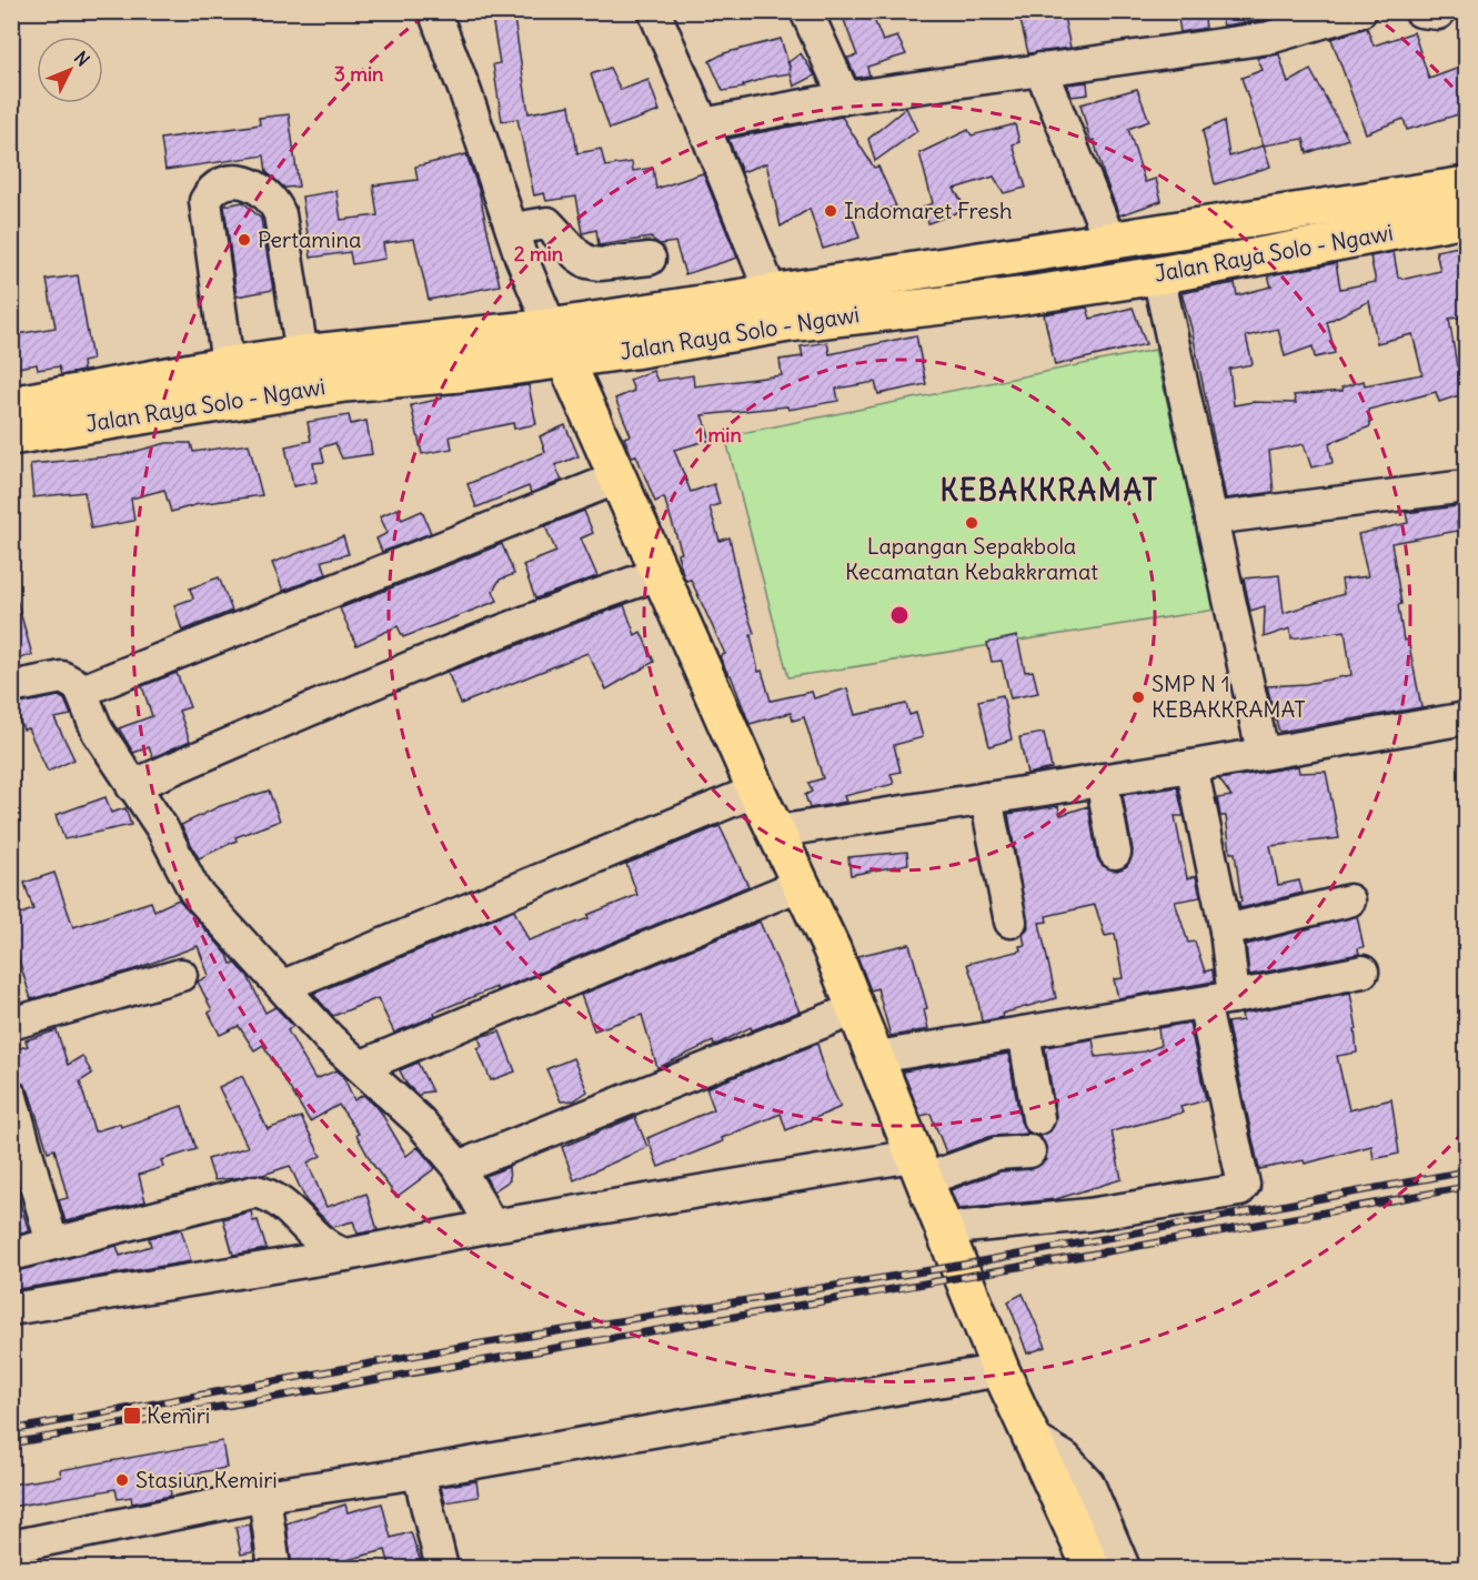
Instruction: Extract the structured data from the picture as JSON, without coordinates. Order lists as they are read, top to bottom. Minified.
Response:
{"streets":{"main road":["Jalan Raya Solo - Ngawi"]},"districts":["KEBAKKRAMAT"],"places":{"other":["Indomaret Fresh","Pertamina","Lapangan Sepakbola Kecamatan Kebakkramat","SMP N 1 KEBAKKRAMAT","Stasiun Kemiri"],"transit":["Kemiri"]},"north":"top right","rings":["3 min","2 min","1 min"]}
